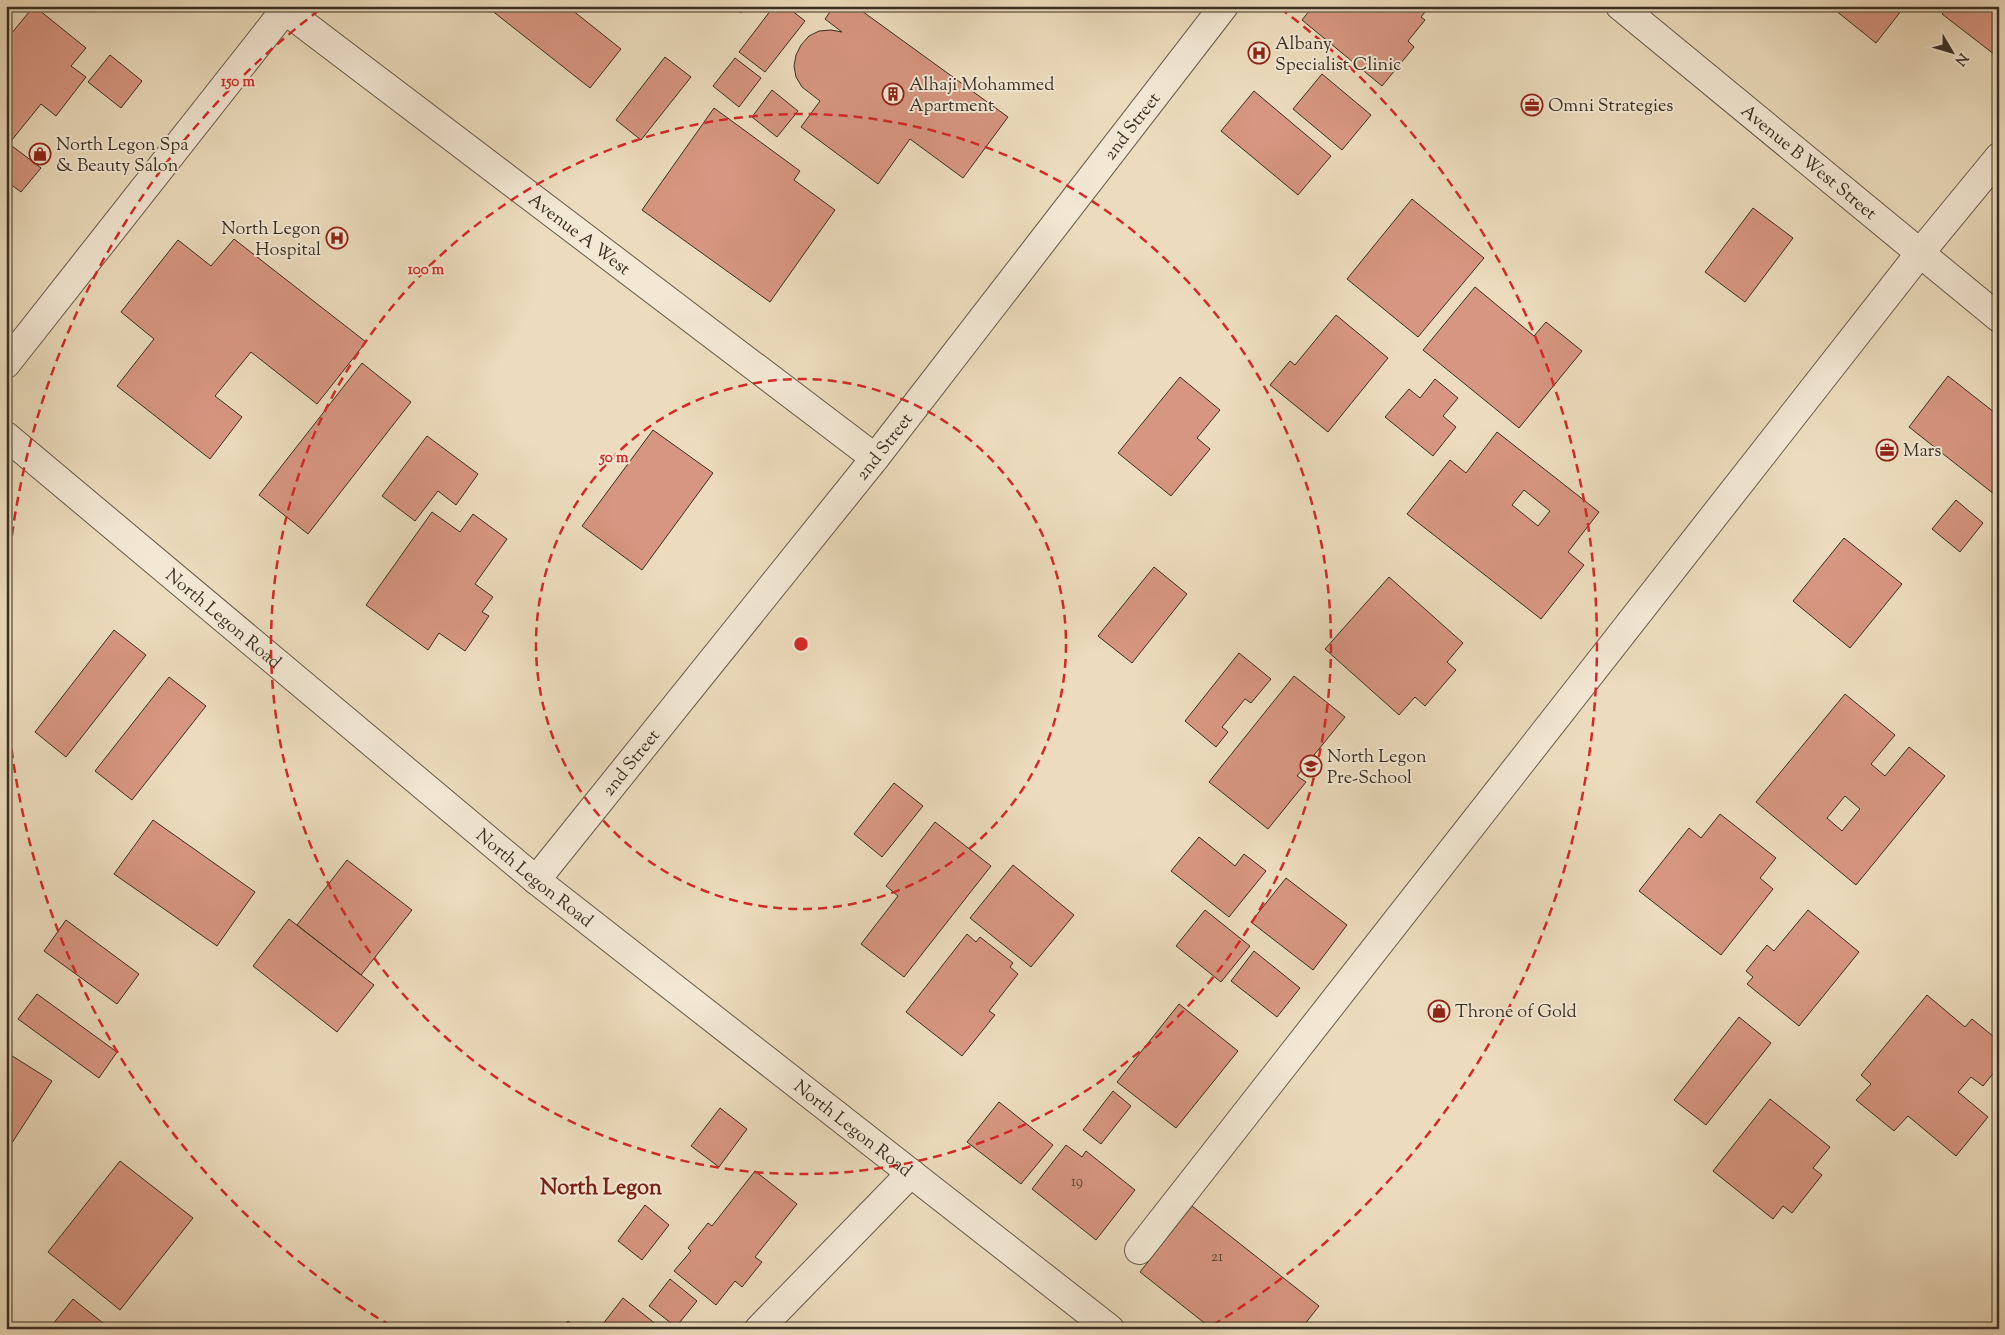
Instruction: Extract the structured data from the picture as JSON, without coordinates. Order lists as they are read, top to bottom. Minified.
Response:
{"streets":{"street":["2nd Street","Avenue B West Street","Avenue A West","North Legon Road"]},"crossings":[["2nd Street","Avenue A West"],["2nd Street","North Legon Road"]],"districts":["North Legon"],"places":{"hospital":["Albany Specialist Clinic","North Legon Hospital"],"building":["Alhaji Mohammed Apartment"],"office":["Omni Strategies","Mars"],"shop":["North Legon Spa & Beauty Salon","Throne of Gold"],"school or university":["North Legon Pre-School"]},"house_numbers":["19","21"],"north":"bottom right","rings":["150 m","100 m","50 m"]}
